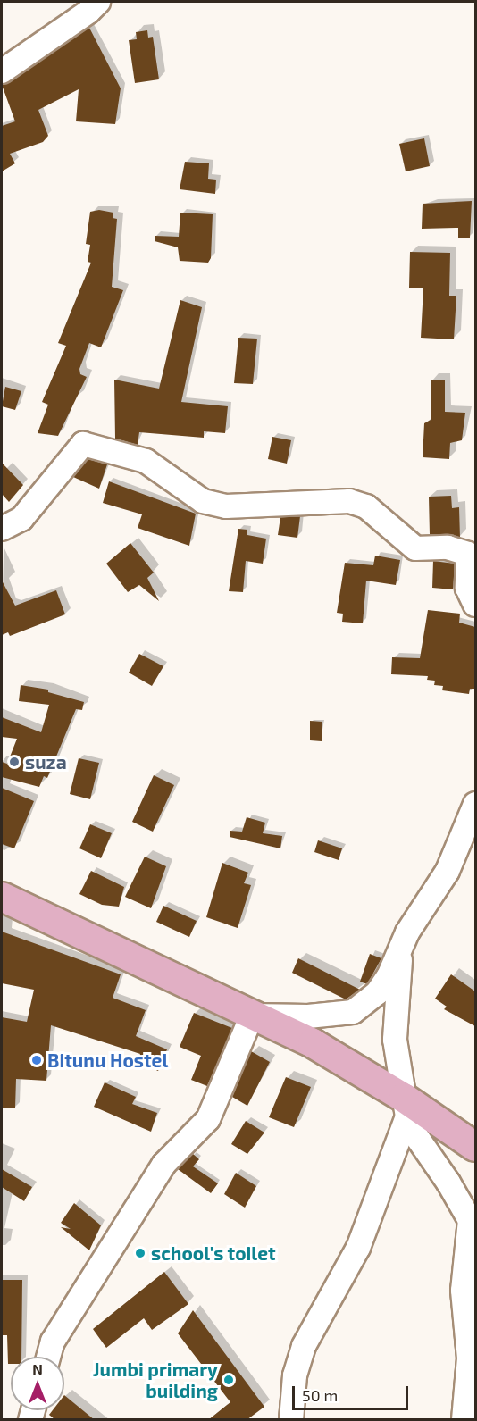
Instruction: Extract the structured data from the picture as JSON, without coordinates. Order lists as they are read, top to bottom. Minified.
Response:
{"places":["suza","Bitunu Hostel","school's toilet","Jumbi primary building"],"scale_bar":"50 m","north":"top"}
